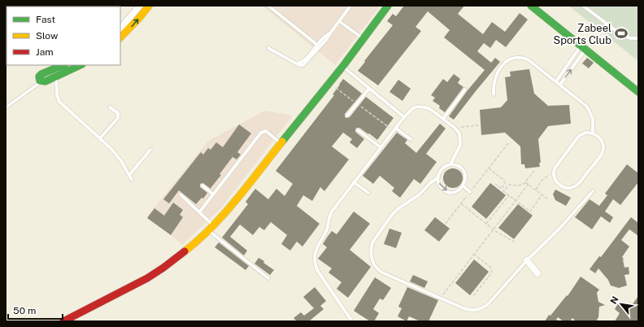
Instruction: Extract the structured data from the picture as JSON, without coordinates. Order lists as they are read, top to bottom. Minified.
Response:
{"places":{"sports":["Zabeel Sports Club"]},"legend":["Fast","Slow","Jam"],"scale_bar":"50 m","north":"top left"}
